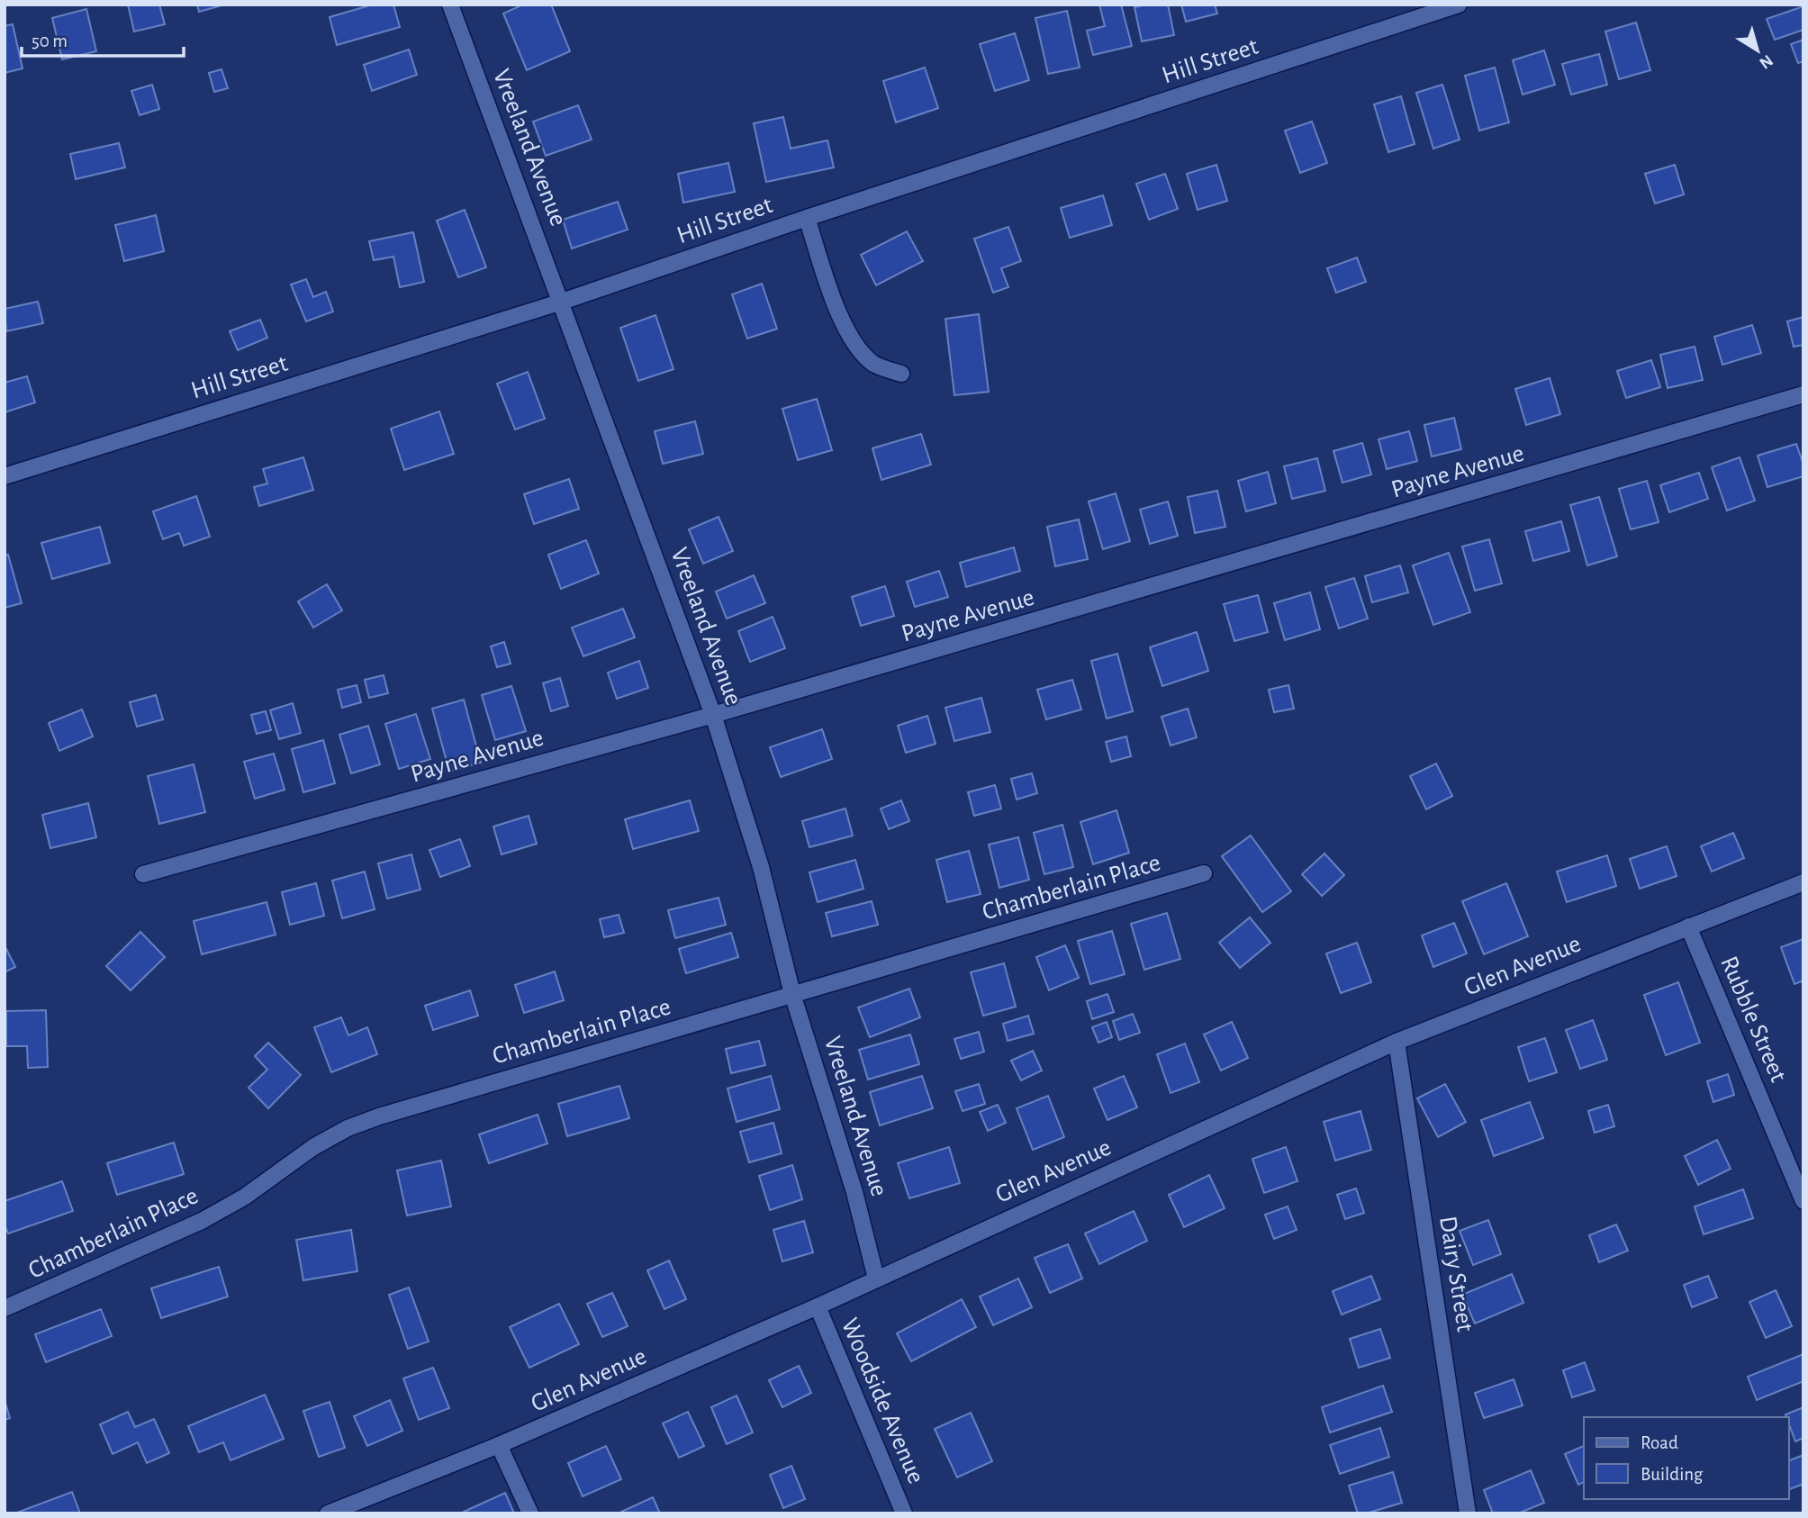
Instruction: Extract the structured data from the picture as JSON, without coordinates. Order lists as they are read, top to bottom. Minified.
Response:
{"streets":{"street":["Hill Street","Vreeland Avenue","Payne Avenue","Chamberlain Place","Glen Avenue","Rubble Street","Dairy Street","Woodside Avenue"]},"crossings":[["Hill Street","Vreeland Avenue"],["Vreeland Avenue","Payne Avenue"],["Vreeland Avenue","Chamberlain Place"],["Vreeland Avenue","Glen Avenue"],["Glen Avenue","Rubble Street"],["Glen Avenue","Dairy Street"],["Glen Avenue","Woodside Avenue"]],"legend":["Road","Building"],"scale_bar":"50 m","north":"bottom right"}
